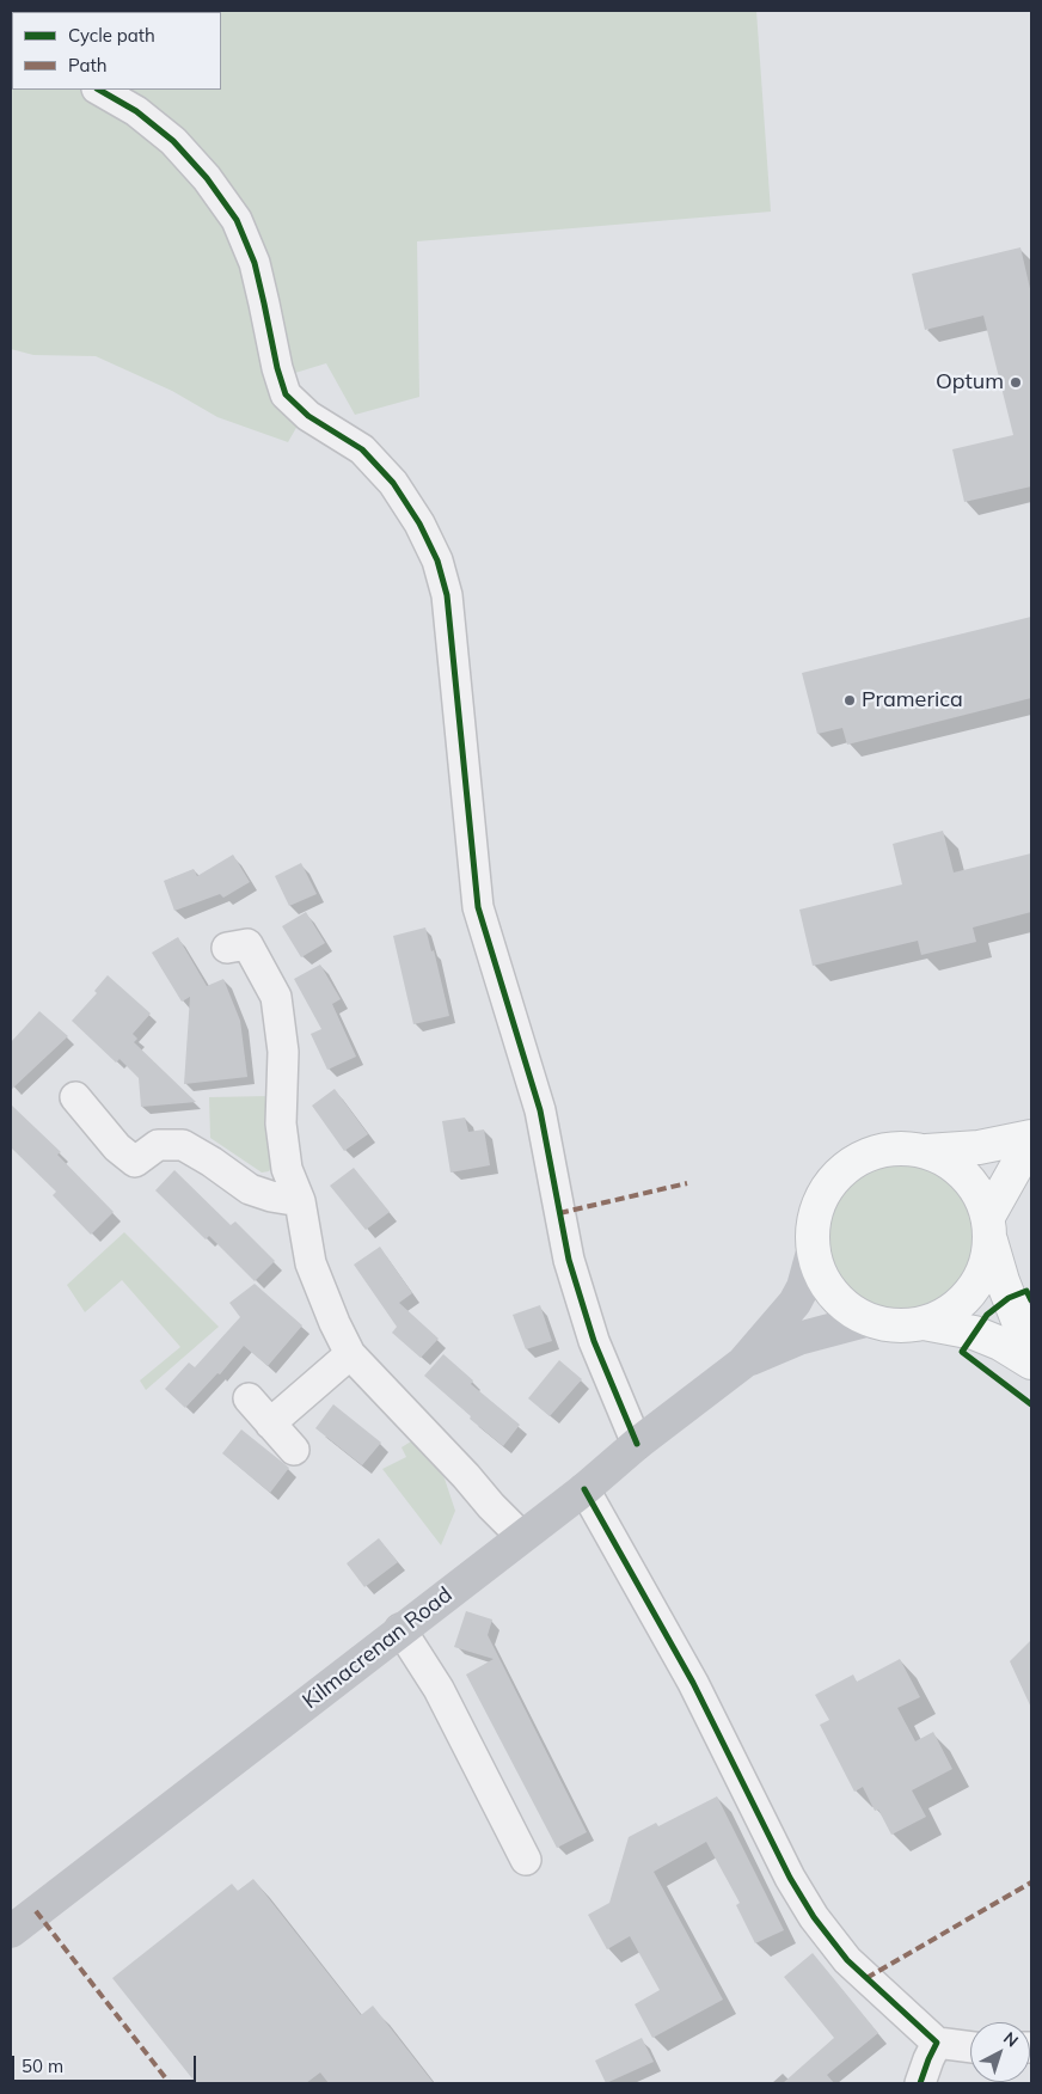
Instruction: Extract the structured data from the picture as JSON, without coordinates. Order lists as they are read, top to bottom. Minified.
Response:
{"streets":{"main road":["Kilmacrenan Road"]},"places":["Optum","Pramerica"],"legend":["Cycle path","Path"],"scale_bar":"50 m","north":"top right"}
